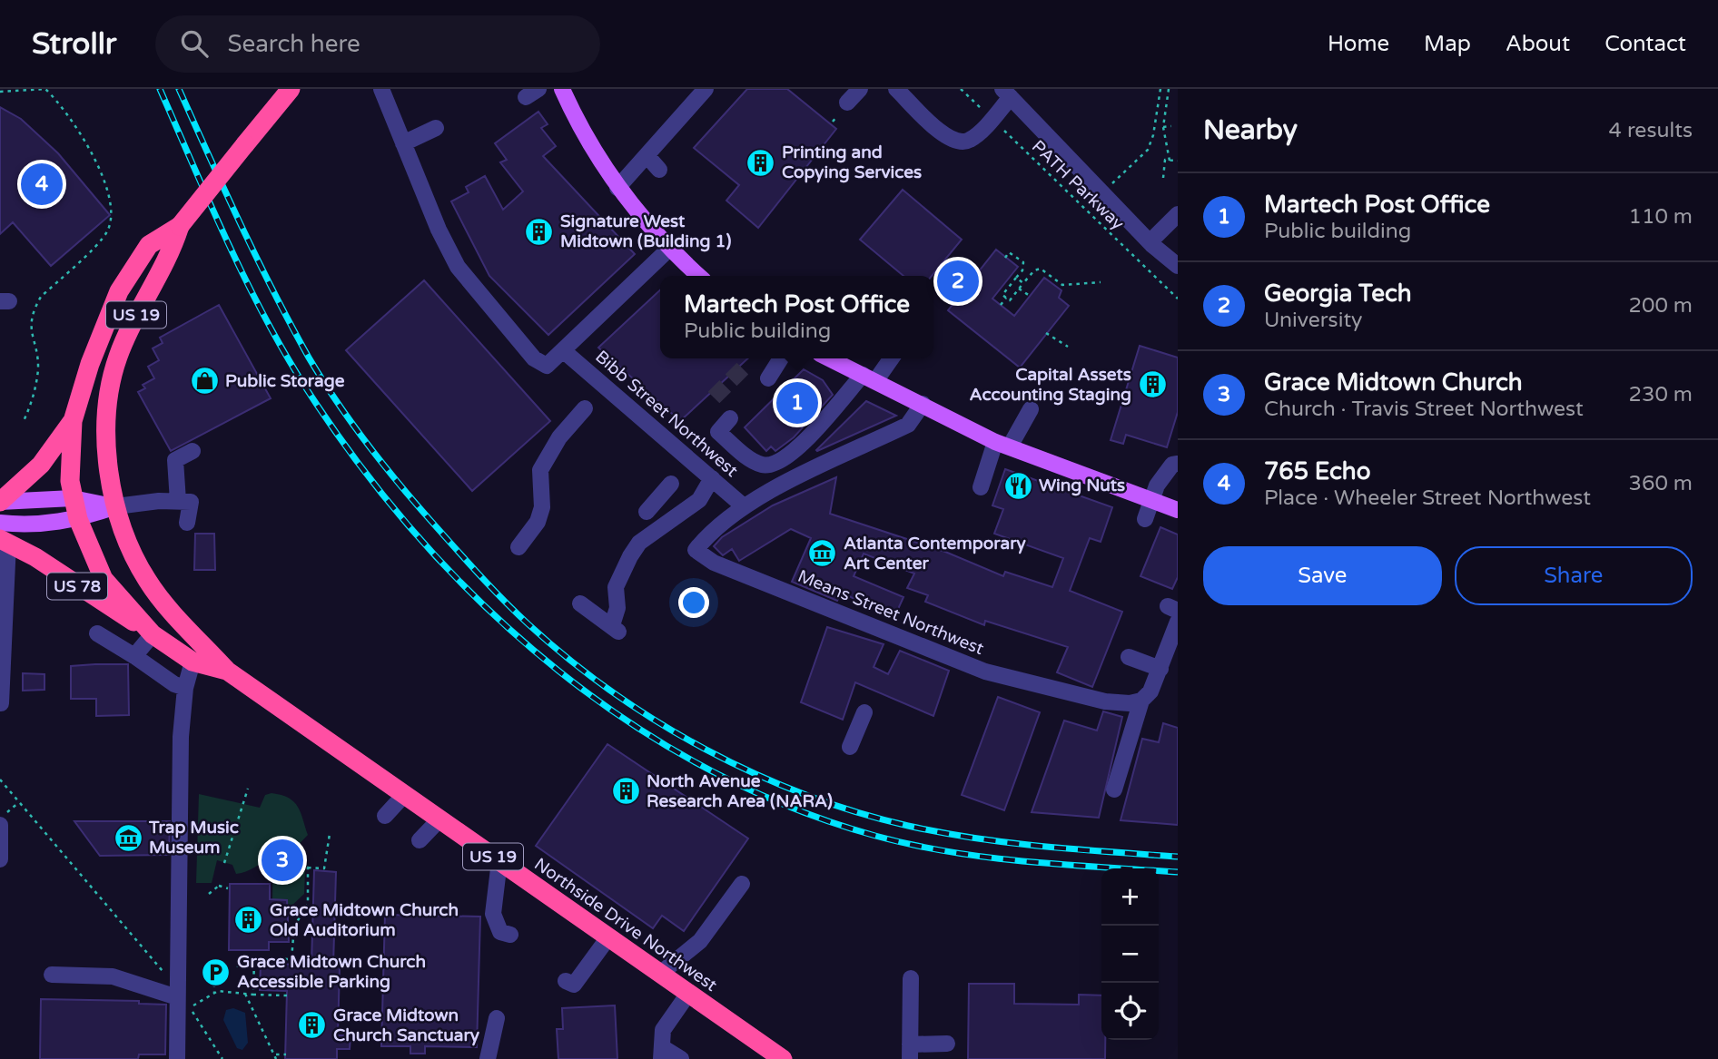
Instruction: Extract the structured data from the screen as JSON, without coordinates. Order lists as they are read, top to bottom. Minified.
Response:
{"streets":{"highway":["US 19","US 78","Northside Drive Northwest"],"street":["Bibb Street Northwest","Means Street Northwest"],"path":["PATH Parkway"]},"crossings":[["Bibb Street Northwest","Means Street Northwest"],["US 78","Northside Drive Northwest"]],"places":{"building":["Printing and Copying Services","Signature West Midtown (Building 1)","Capital Assets Accounting Staging","North Avenue Research Area (NARA)","Grace Midtown Church Old Auditorium","Grace Midtown Church Sanctuary"],"shop":["Public Storage"],"restaurant":["Wing Nuts"],"museum":["Atlanta Contemporary Art Center","Trap Music Museum"],"parking":["Grace Midtown Church Accessible Parking"]},"page":{"header":"Strollr","search":"Search here","nav":["Home","Map","About","Contact"],"heading":["Nearby","4 results"],"pins":["4","2","1","3"],"list":[{"mark":"1","name":"Martech Post Office","note":"Public building","value":"110 m"},{"mark":"2","name":"Georgia Tech","note":"University","value":"200 m"},{"mark":"3","name":"Grace Midtown Church","note":"Church · Travis Street Northwest","value":"230 m"},{"mark":"4","name":"765 Echo","note":"Place · Wheeler Street Northwest","value":"360 m"}],"popup":["Martech Post Office","Public building"],"buttons":["Save","Share"],"map_buttons":["+","−"]}}
